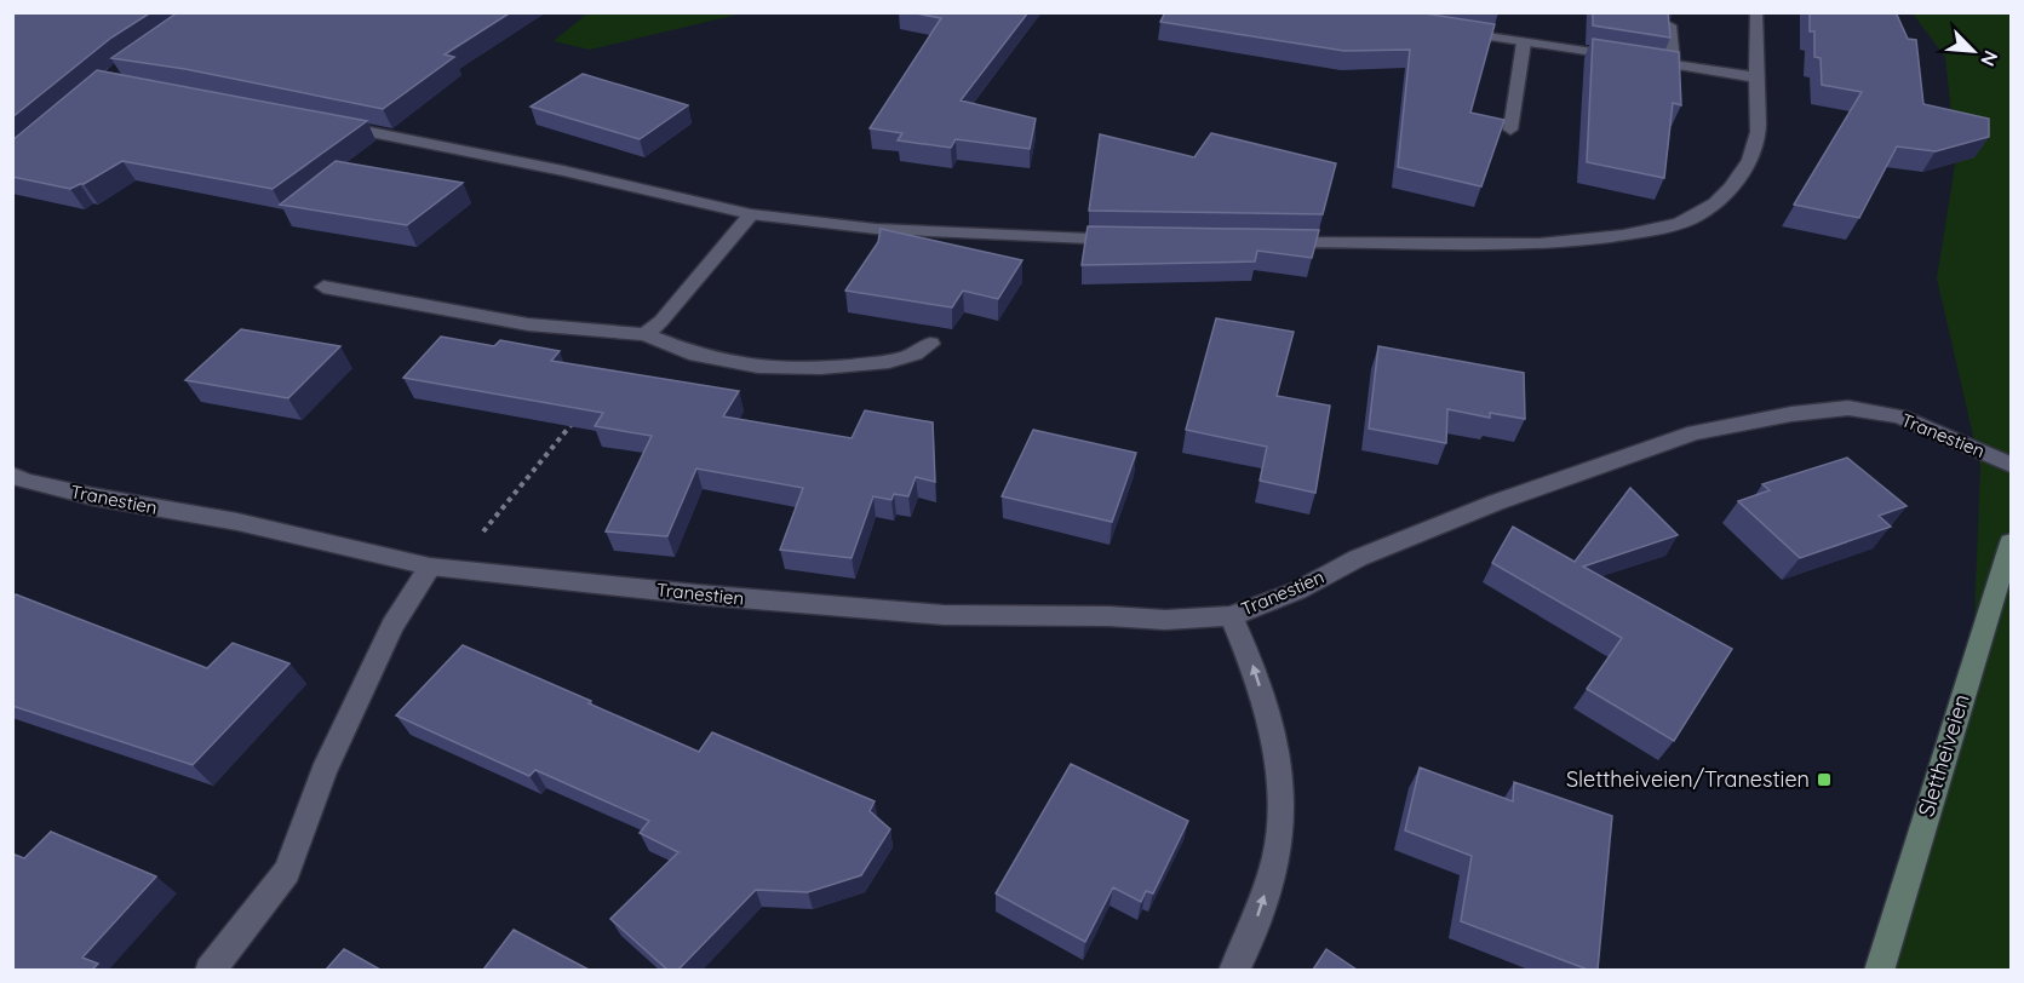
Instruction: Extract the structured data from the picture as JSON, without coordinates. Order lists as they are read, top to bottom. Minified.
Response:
{"streets":{"street":["Tranestien","Slettheiveien"]},"places":{"transit":["Slettheiveien/Tranestien"]},"north":"bottom right"}
